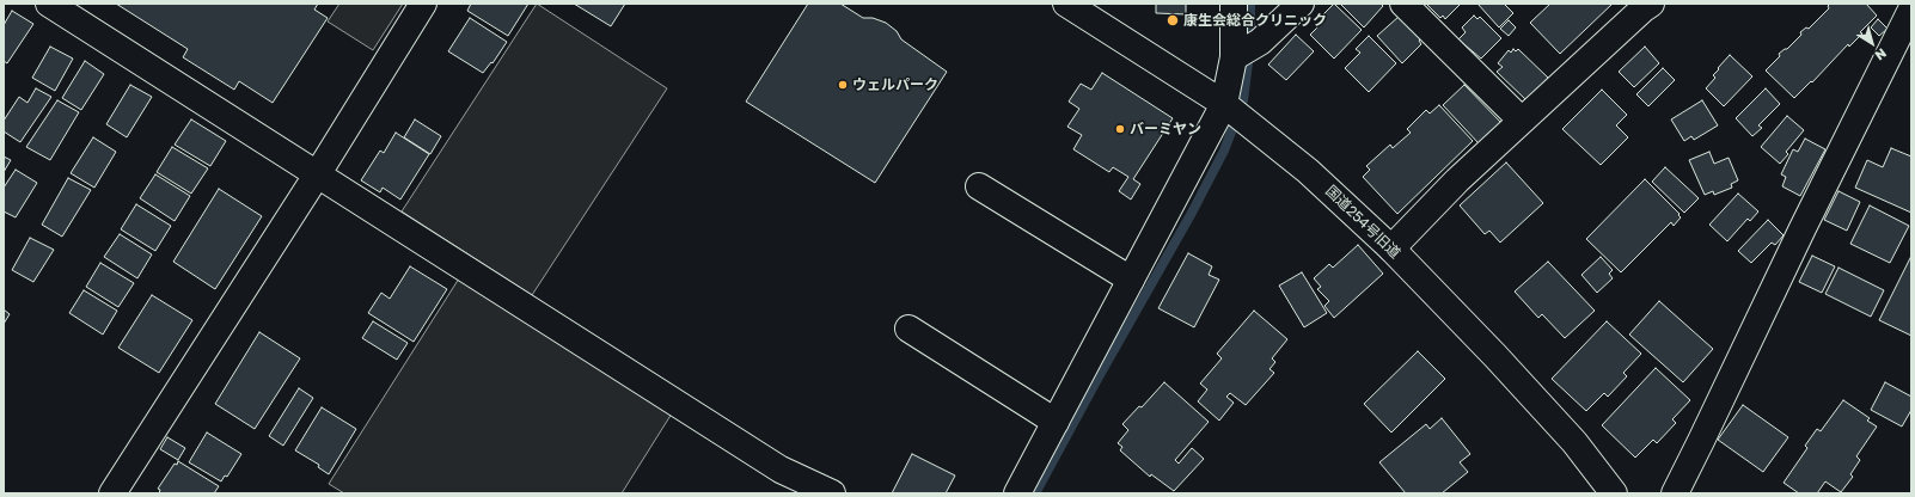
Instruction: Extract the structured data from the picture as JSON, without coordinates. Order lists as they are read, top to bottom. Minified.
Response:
{"streets":{"street":["国道254号旧道"]},"places":["康生会総合クリニック","ウェルパーク","バーミヤン"],"north":"bottom right"}
